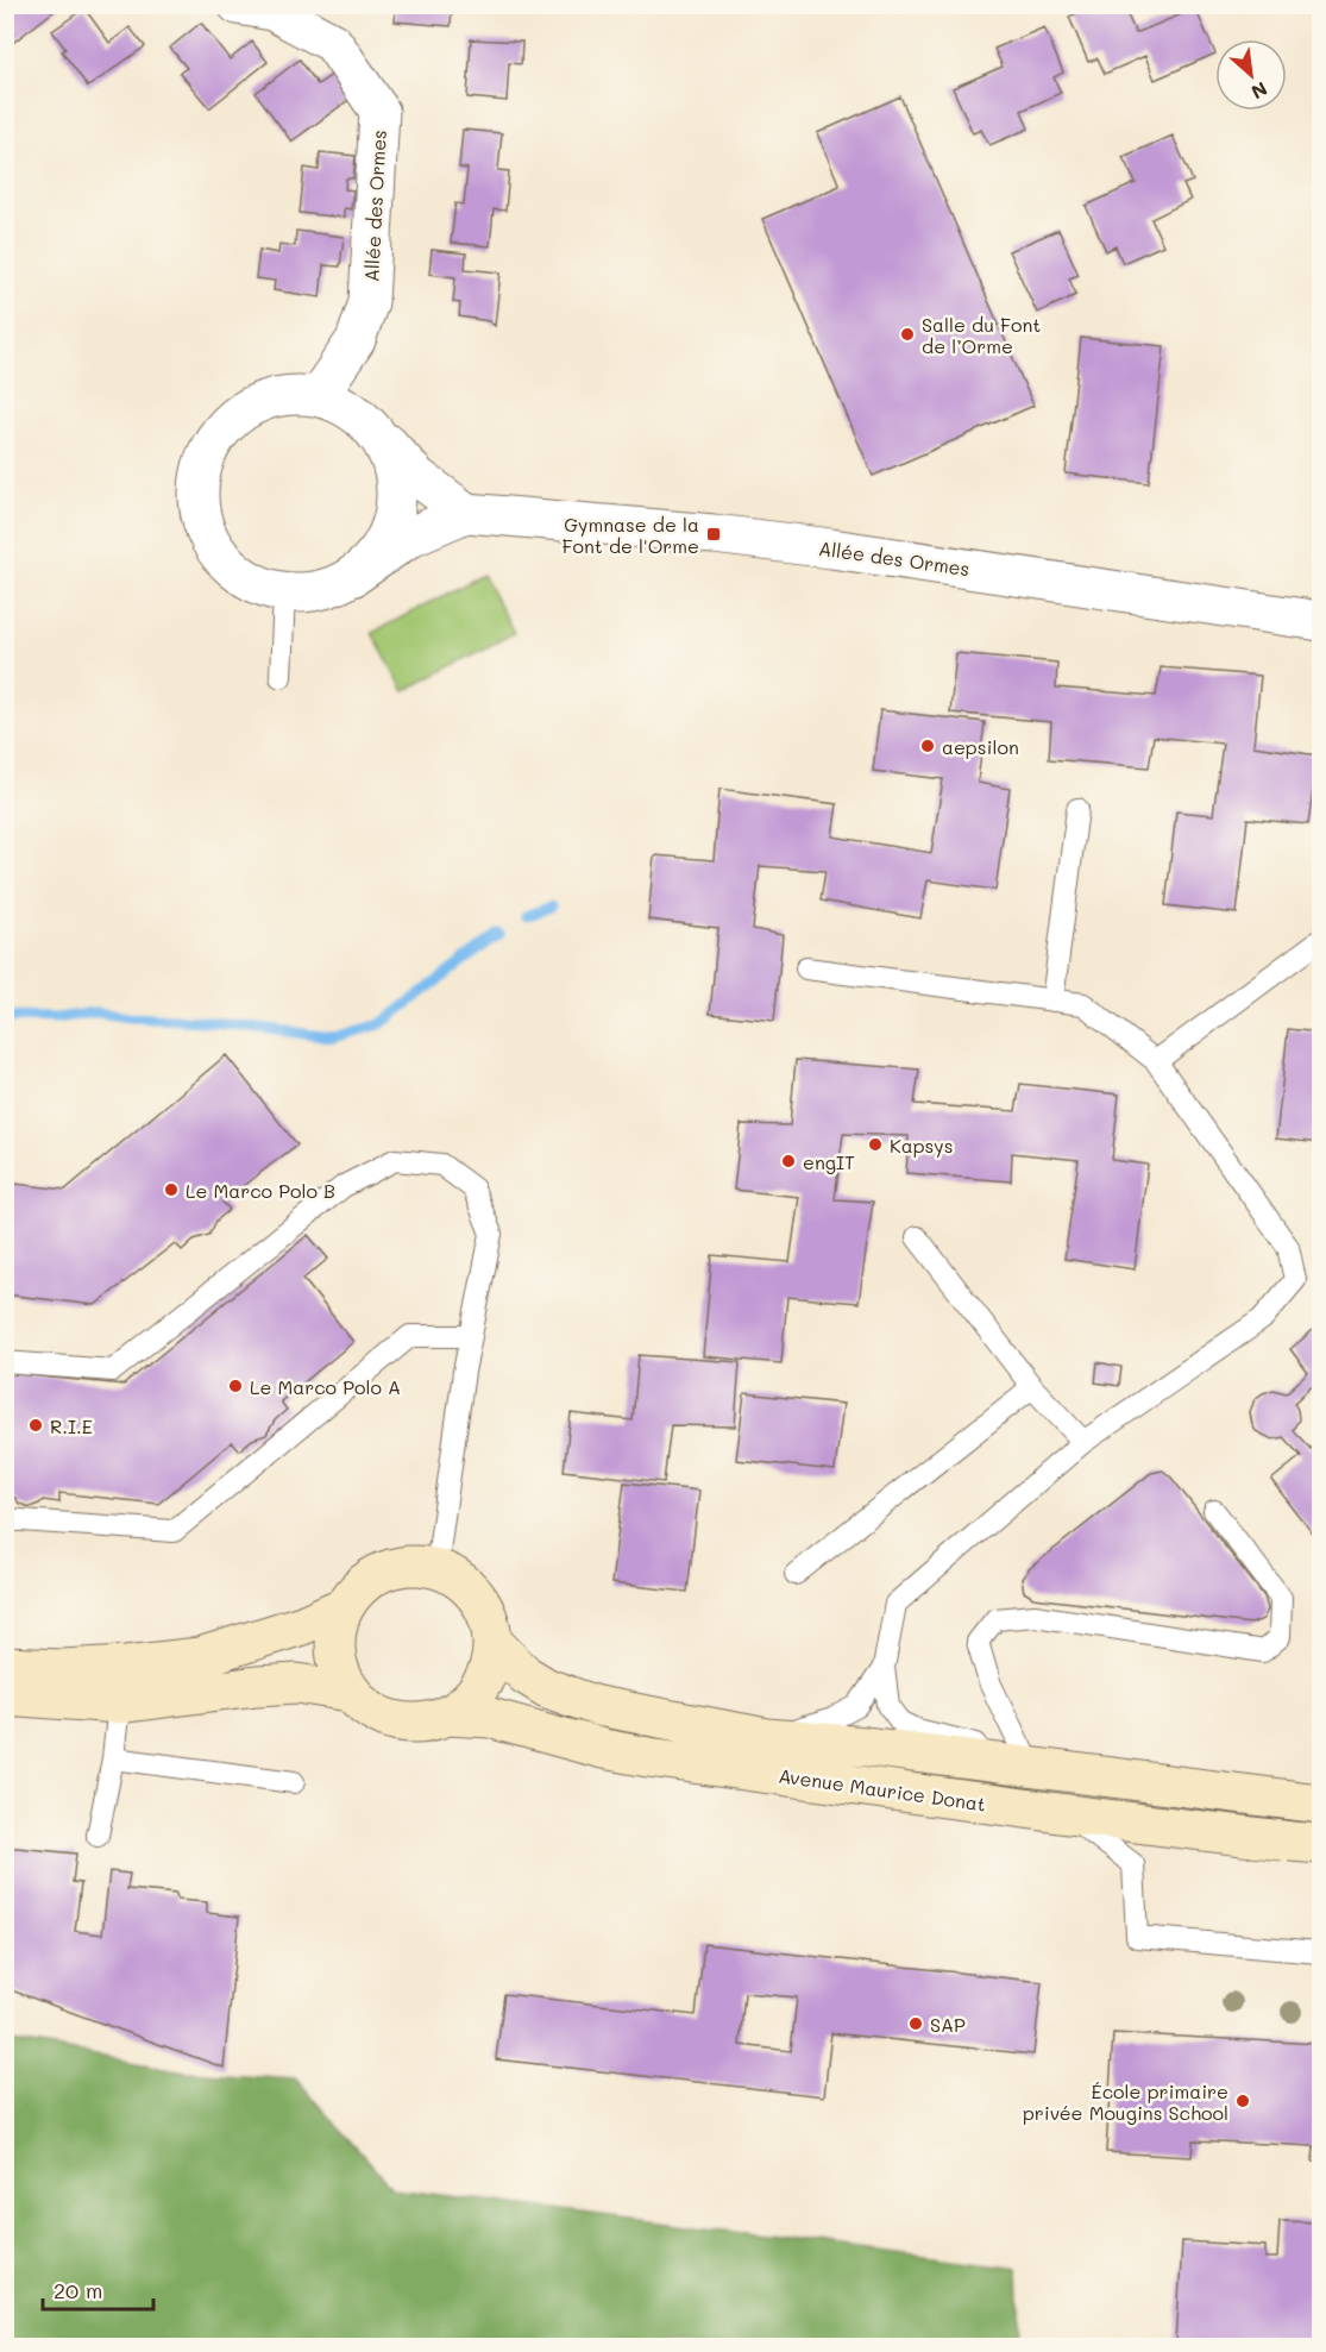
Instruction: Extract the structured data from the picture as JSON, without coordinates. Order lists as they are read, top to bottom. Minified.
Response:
{"streets":{"main road":["Avenue Maurice Donat"],"street":["Allée des Ormes"]},"places":{"other":["Salle du Font de l’Orme","aepsilon","Kapsys","engIT","Le Marco Polo B","Le Marco Polo A","R.I.E","SAP","École primaire privée Mougins School"],"transit":["Gymnase de la Font de l'Orme"]},"scale_bar":"20 m","north":"bottom right"}
